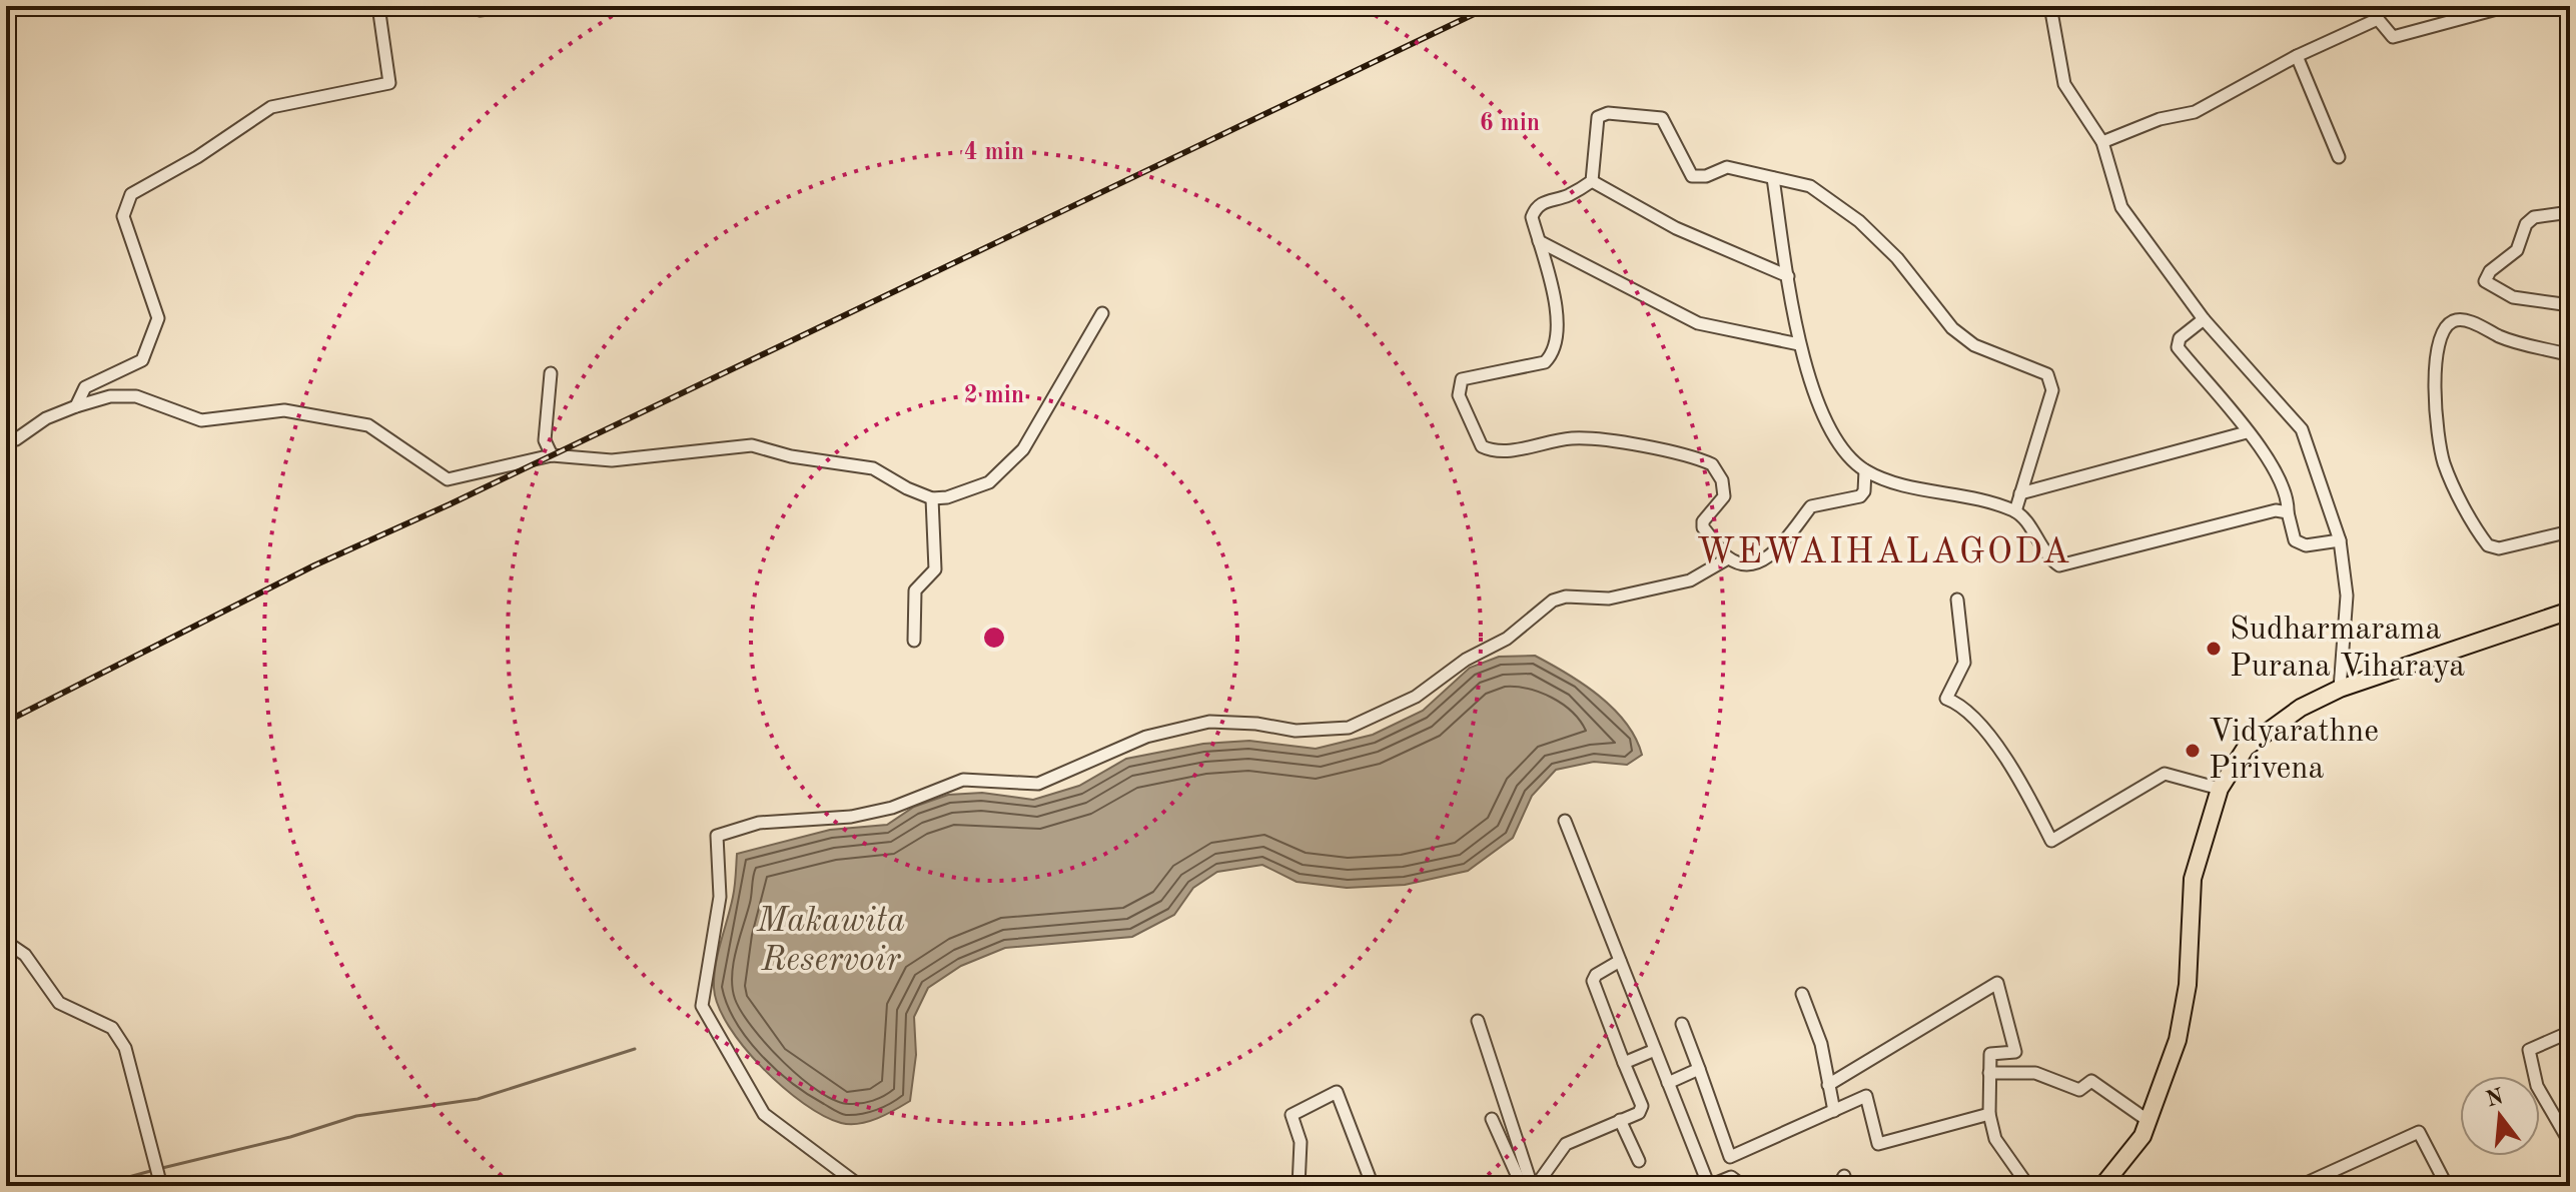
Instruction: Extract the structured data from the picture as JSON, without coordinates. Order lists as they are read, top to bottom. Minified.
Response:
{"districts":["WEWAIHALAGODA"],"water":["Makawita Reservoir"],"places":["Sudharmarama Purana Viharaya","Vidyarathne Pirivena"],"north":"top","rings":["6 min","4 min","2 min"]}
